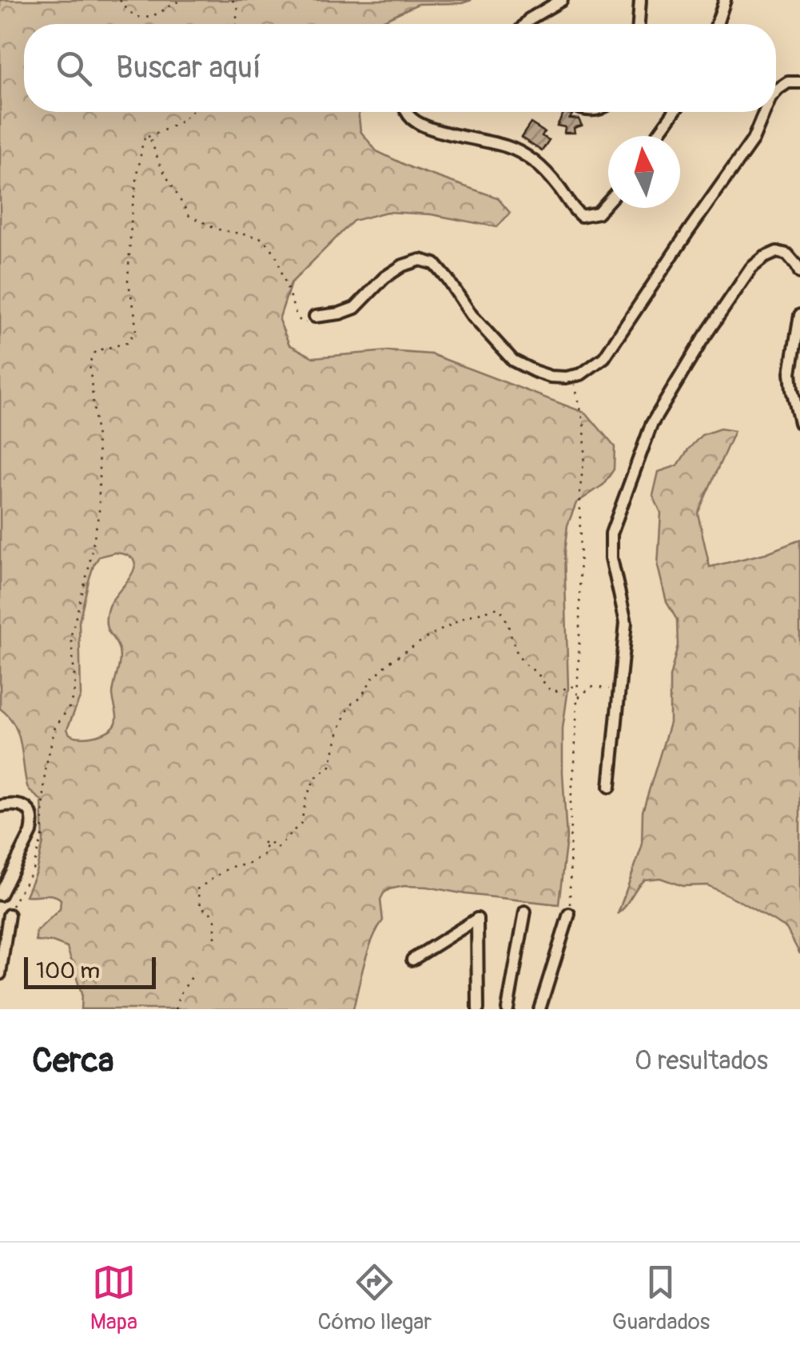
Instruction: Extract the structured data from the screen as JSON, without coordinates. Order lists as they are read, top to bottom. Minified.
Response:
{"scale_bar":"100 m","north":"top","page":{"search":"Buscar aquí","scale":"100 m","heading":["Cerca","0 resultados"],"nav":["Mapa","Cómo llegar","Guardados"]}}
